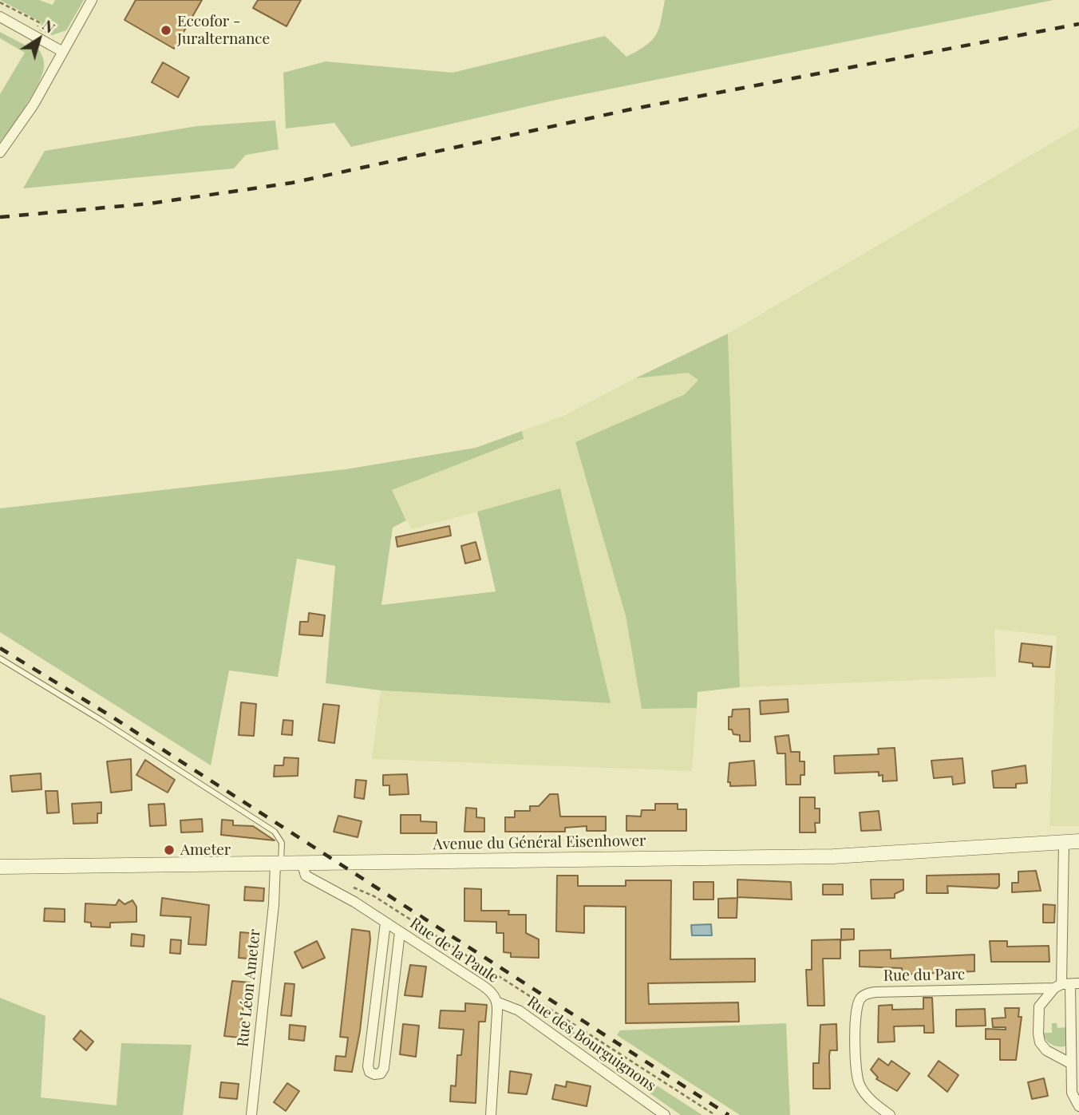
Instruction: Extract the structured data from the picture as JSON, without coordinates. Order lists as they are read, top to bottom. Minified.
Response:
{"streets":{"main road":["Avenue du Général Eisenhower"],"street":["Rue de la Paule","Rue du Parc","Rue Léon Ameter","Rue des Bourguignons"]},"crossings":[["Avenue du Général Eisenhower","Rue de la Paule"],["Avenue du Général Eisenhower","Rue Léon Ameter"],["Rue de la Paule","Rue des Bourguignons"]],"places":["Eccofor - Juralternance","Ameter"],"north":"top right"}
